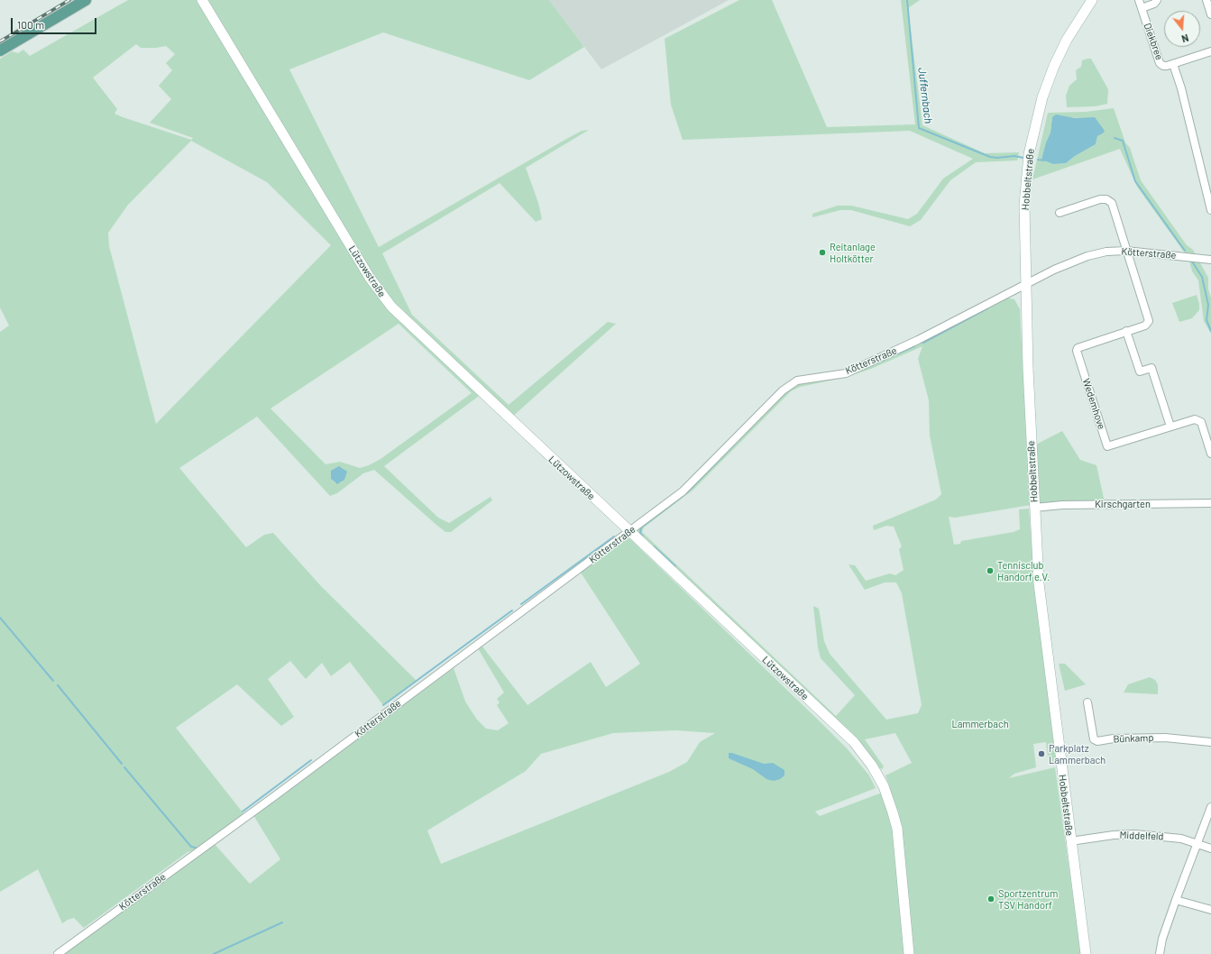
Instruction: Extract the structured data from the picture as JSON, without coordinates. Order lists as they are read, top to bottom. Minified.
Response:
{"streets":{"street":["Diekbree","Hobbeltstraße","Kötterstraße","Lützowstraße","Wedemhove","Kirschgarten","Bünkamp","Middelfeld"]},"crossings":[["Hobbeltstraße","Kötterstraße"],["Hobbeltstraße","Kirschgarten"],["Hobbeltstraße","Middelfeld"],["Kötterstraße","Lützowstraße"],["Kötterstraße","Wedemhove"]],"water":["Juffernbach"],"parks":["Lammerbach"],"places":["Reitanlage Holtkötter","Tennisclub Handorf e.V.","Parkplatz Lammerbach","Sportzentrum TSV Handorf"],"scale_bar":"100 m","north":"bottom"}
